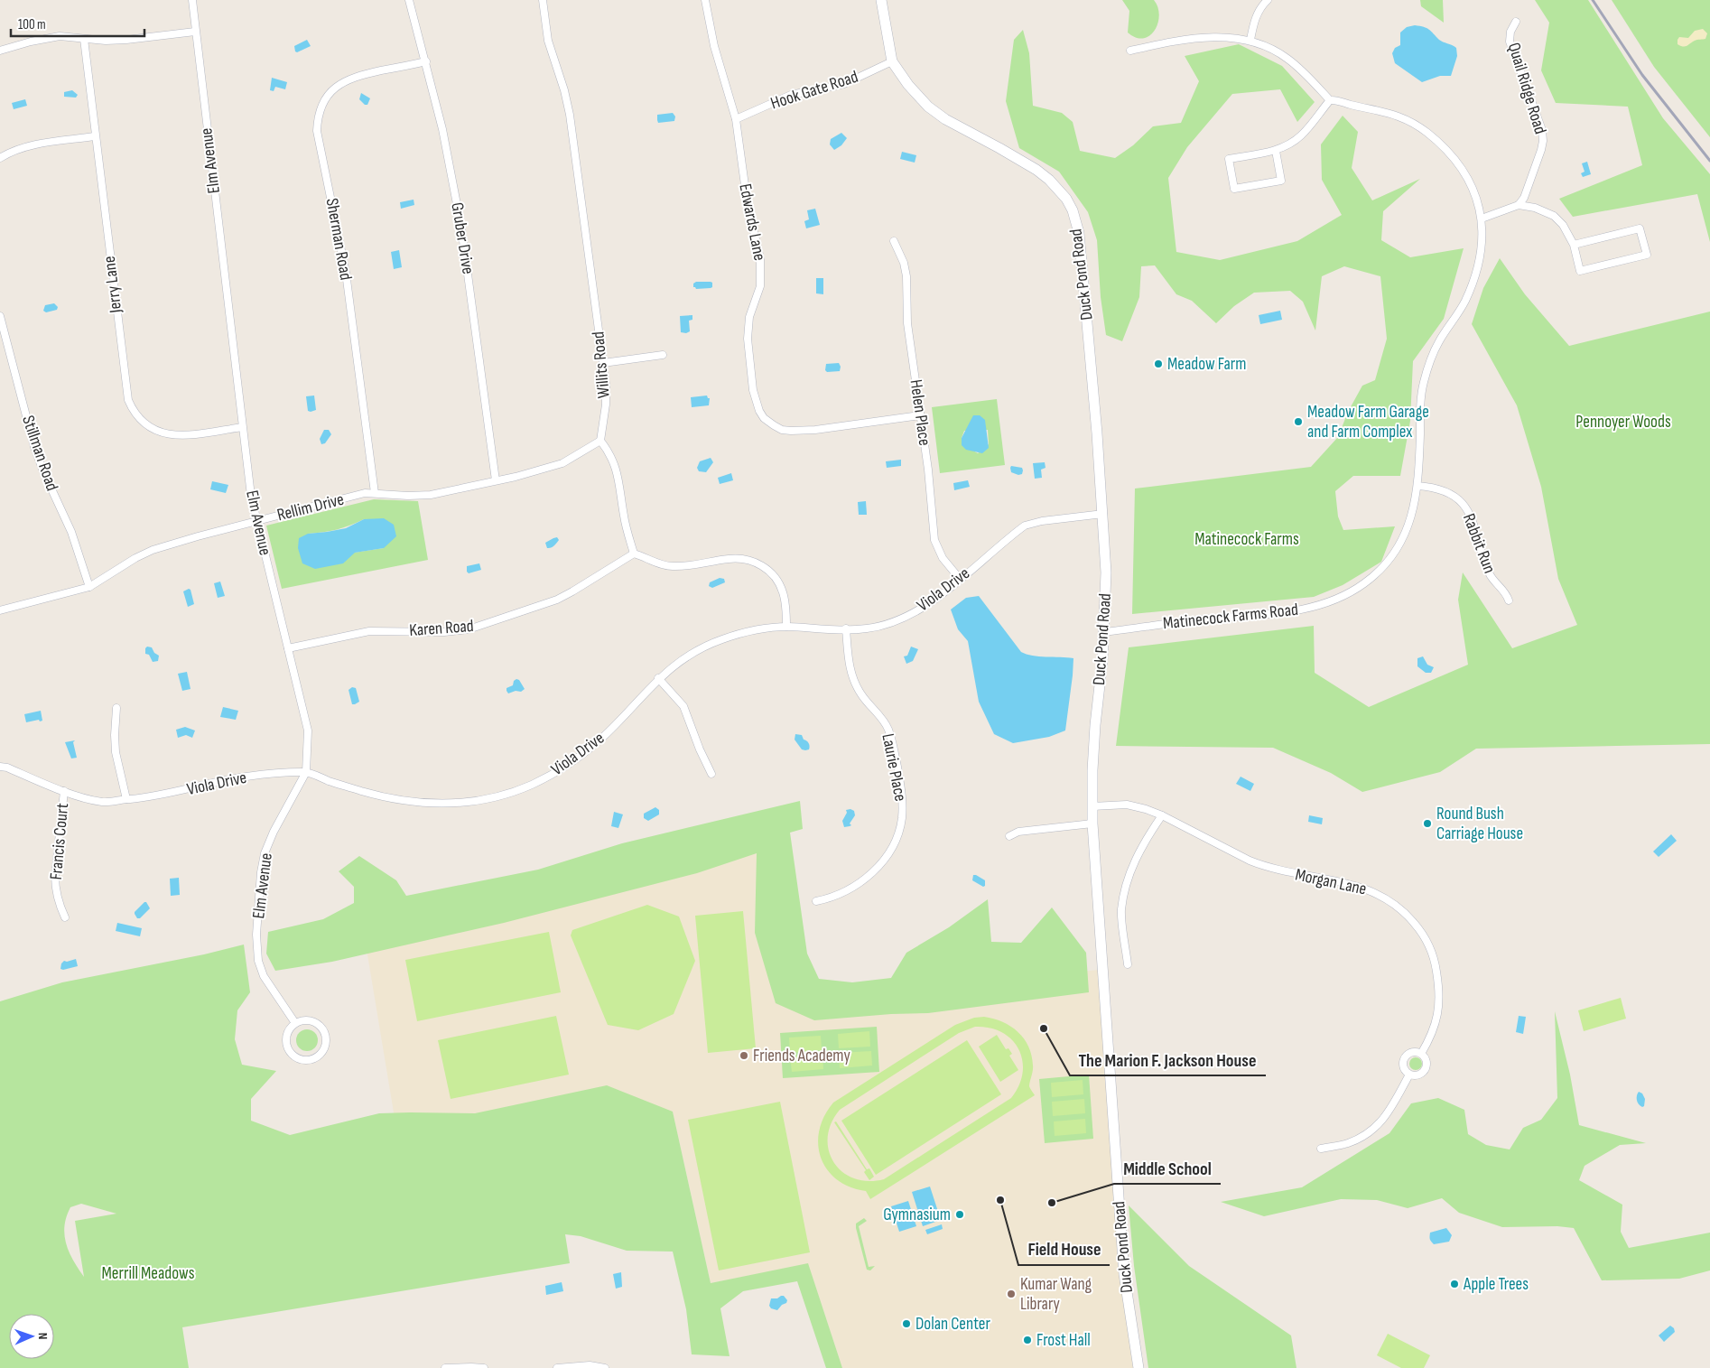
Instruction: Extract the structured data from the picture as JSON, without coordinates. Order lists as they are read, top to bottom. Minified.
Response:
{"streets":{"street":["Quail Ridge Road","Hook Gate Road","Elm Avenue","Edwards Lane","Gruber Drive","Sherman Road","Duck Pond Road","Jerry Lane","Willits Road","Helen Place","Stillman Road","Rellim Drive","Rabbit Run","Viola Drive","Matinecock Farms Road","Karen Road","Laurie Place","Francis Court","Morgan Lane"]},"crossings":[["Hook Gate Road","Edwards Lane"],["Hook Gate Road","Duck Pond Road"],["Elm Avenue","Jerry Lane"],["Elm Avenue","Rellim Drive"],["Elm Avenue","Viola Drive"],["Elm Avenue","Karen Road"],["Edwards Lane","Helen Place"],["Gruber Drive","Sherman Road"],["Gruber Drive","Rellim Drive"],["Sherman Road","Rellim Drive"],["Duck Pond Road","Viola Drive"],["Duck Pond Road","Matinecock Farms Road"],["Duck Pond Road","Morgan Lane"],["Willits Road","Rellim Drive"],["Helen Place","Viola Drive"],["Stillman Road","Rellim Drive"],["Rabbit Run","Matinecock Farms Road"],["Viola Drive","Laurie Place"],["Viola Drive","Francis Court"]],"parks":["Pennoyer Woods","Matinecock Farms","Merrill Meadows"],"places":["Meadow Farm","Meadow Farm Garage and Farm Complex","Round Bush Carriage House","The Marion F. Jackson House","Friends Academy","Field House","Middle School","Gymnasium","Apple Trees","Kumar Wang Library","Dolan Center","Frost Hall"],"scale_bar":"100 m","north":"right"}
